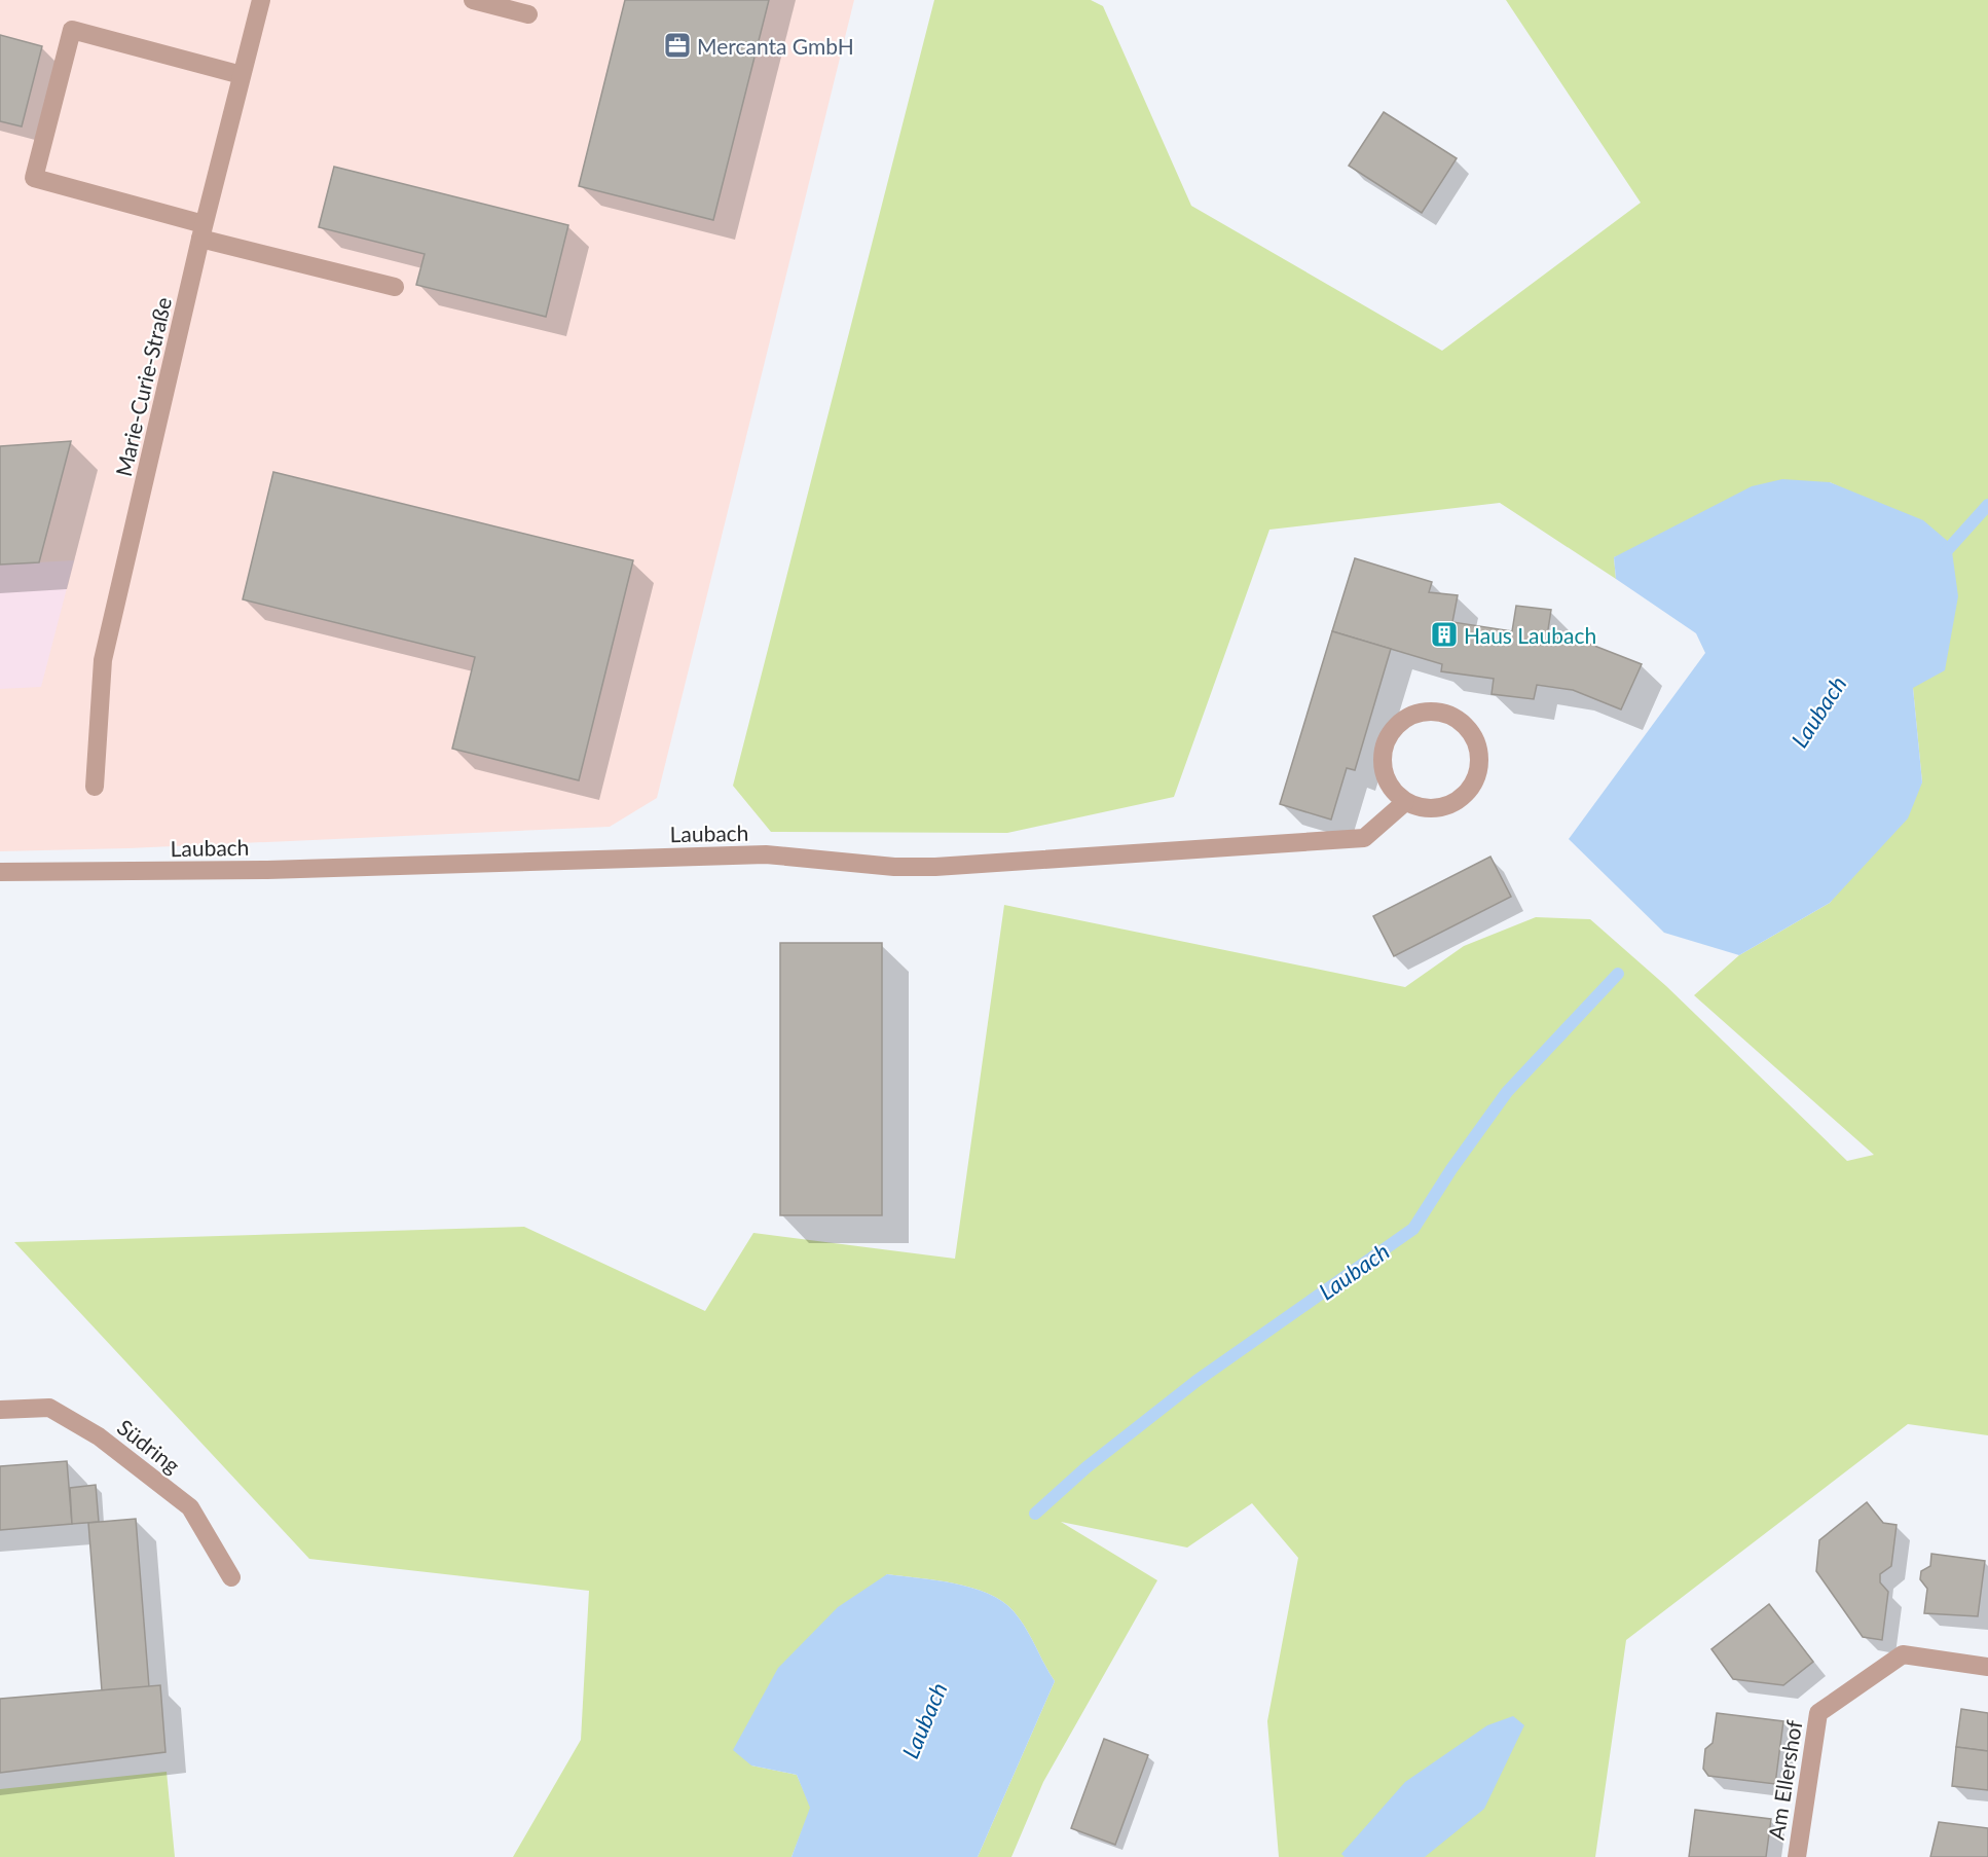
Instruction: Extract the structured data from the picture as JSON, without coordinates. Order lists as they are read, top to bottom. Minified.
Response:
{"streets":{"street":["Marie-Curie-Straße","Laubach","Südring","Am Ellershof"]},"water":["Laubach"],"places":{"office":["Mercanta GmbH"],"building":["Haus Laubach"]}}
